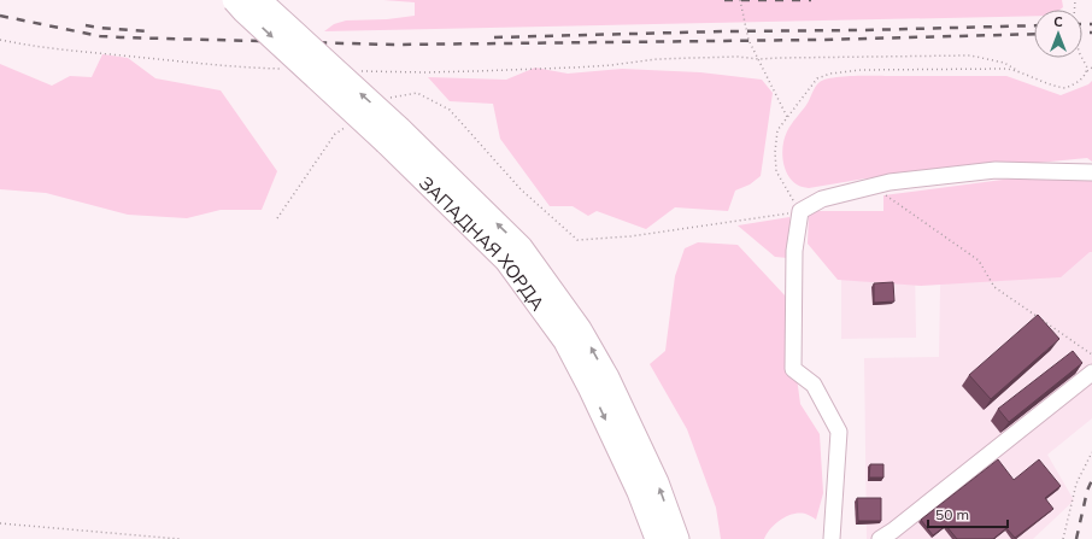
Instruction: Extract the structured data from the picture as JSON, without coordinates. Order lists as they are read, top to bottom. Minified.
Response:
{"streets":{"highway":["ЗАПАДНАЯ ХОРДА"]},"scale_bar":"50 m","north":"top"}
